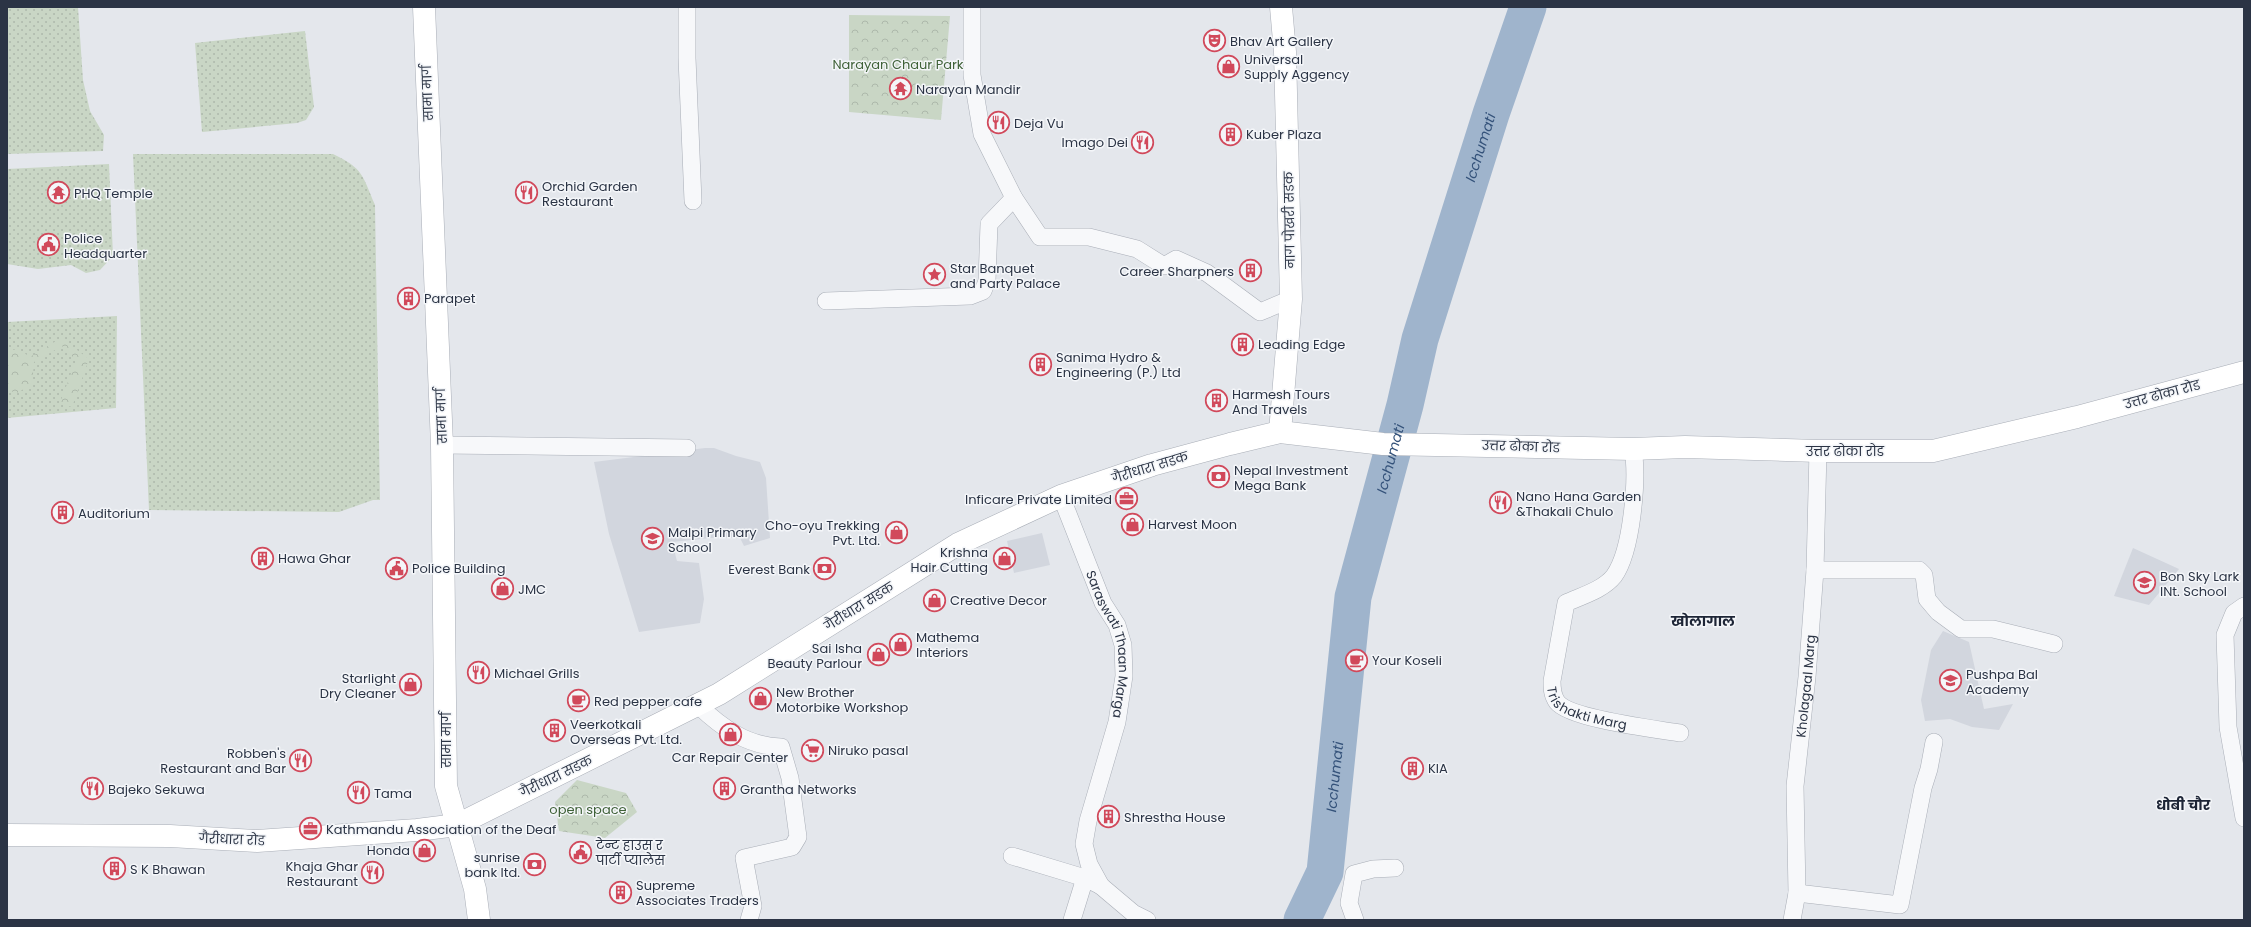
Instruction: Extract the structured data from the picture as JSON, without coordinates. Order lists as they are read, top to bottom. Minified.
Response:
{"streets":{"main road":["सामा मार्ग","नाग पोखरी सडक","उत्तर ढोका रोड","गैरीधारा सडक","गैरीधारा रोड"],"street":["Saraswati Thaan Marga","Kholagaal Marg","Trishakti Marg"]},"crossings":[["सामा मार्ग","गैरीधारा सडक"],["सामा मार्ग","गैरीधारा रोड"],["नाग पोखरी सडक","उत्तर ढोका रोड"],["नाग पोखरी सडक","गैरीधारा सडक"],["उत्तर ढोका रोड","गैरीधारा सडक"],["उत्तर ढोका रोड","Kholagaal Marg"],["उत्तर ढोका रोड","Trishakti Marg"],["गैरीधारा सडक","Saraswati Thaan Marga"],["गैरीधारा सडक","गैरीधारा रोड"]],"districts":["खोलागाल","धोबी चौर"],"water":["Icchumati"],"parks":["Narayan Chaur Park","open space"],"places":{"theatre":["Bhav Art Gallery"],"shop":["Universal Supply Aggency","Harvest Moon","Cho-oyu Trekking Pvt. Ltd.","Krishna Hair Cutting","JMC","Creative Decor","Mathema Interiors","Sai Isha Beauty Parlour","Starlight Dry Cleaner","New Brother Motorbike Workshop","Car Repair Center","Honda"],"temple":["Narayan Mandir","PHQ Temple"],"restaurant":["Deja Vu","Imago Dei","Orchid Garden Restaurant","Nano Hana Garden &Thakali Chulo","Michael Grills","Robben's Restaurant and Bar","Bajeko Sekuwa","Tama","Khaja Ghar Restaurant"],"building":["Kuber Plaza","Career Sharpners","Parapet","Leading Edge","Sanima Hydro & Engineering (P.) Ltd","Harmesh Tours And Travels","Auditorium","Hawa Ghar","Veerkotkali Overseas Pvt. Ltd.","KIA","Grantha Networks","Shrestha House","S K Bhawan","Supreme Associates Traders"],"public building":["Police Headquarter","Police Building","टेन्ट हाउस र पार्टी प्यालेस"],"place":["Star Banquet and Party Palace"],"bank":["Nepal Investment Mega Bank","Everest Bank","sunrise bank ltd."],"office":["Inficare Private Limited","Kathmandu Association of the Deaf"],"school or university":["Malpi Primary School","Bon Sky Lark INt. School","Pushpa Bal Academy"],"cafe":["Your Koseli","Red pepper cafe"],"supermarket":["Niruko pasal"]}}
